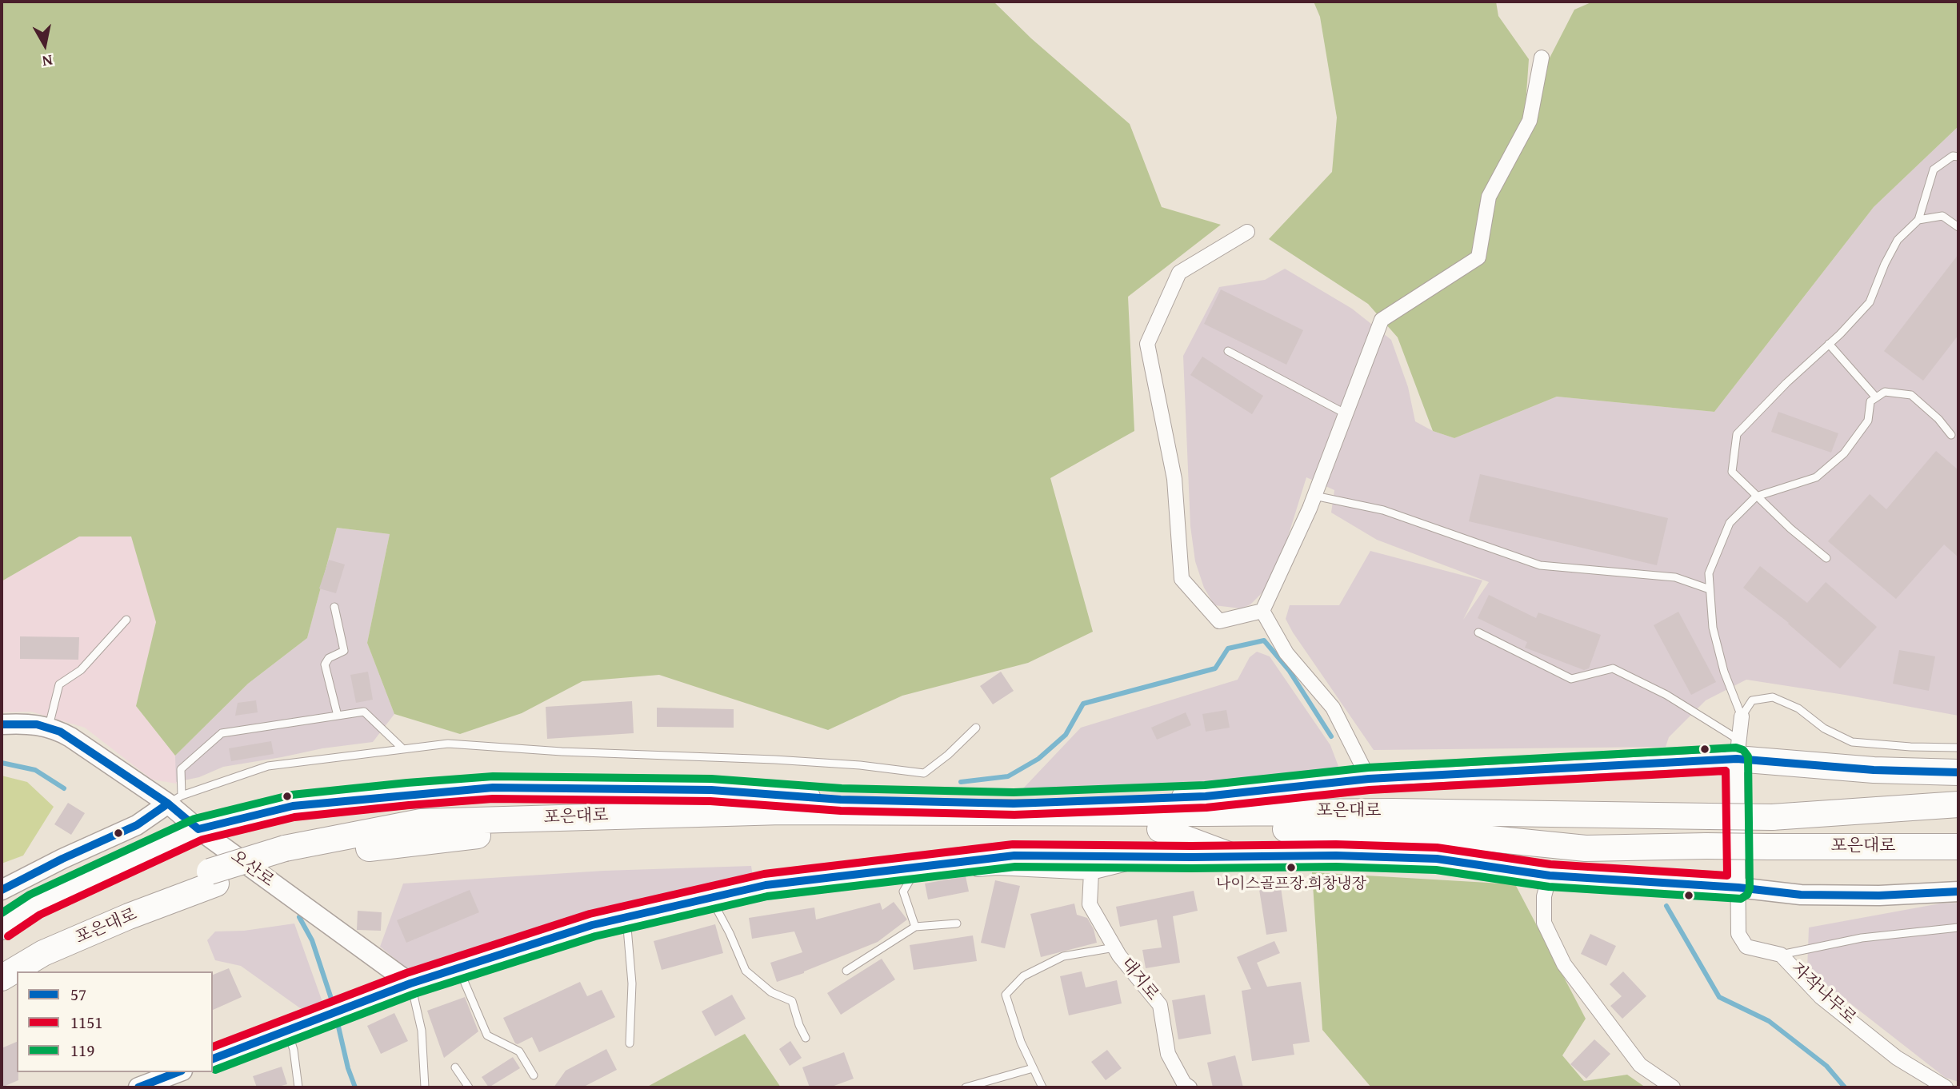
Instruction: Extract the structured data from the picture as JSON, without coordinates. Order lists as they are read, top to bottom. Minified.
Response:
{"streets":{"highway":["포은대로"],"main road":["오산로"],"street":["대지로","자작나무로"]},"places":["나이스골프장.희창냉장"],"lines":["transit line 57","transit line 119","transit line 1151"],"legend":["57","1151","119"],"north":"bottom"}
